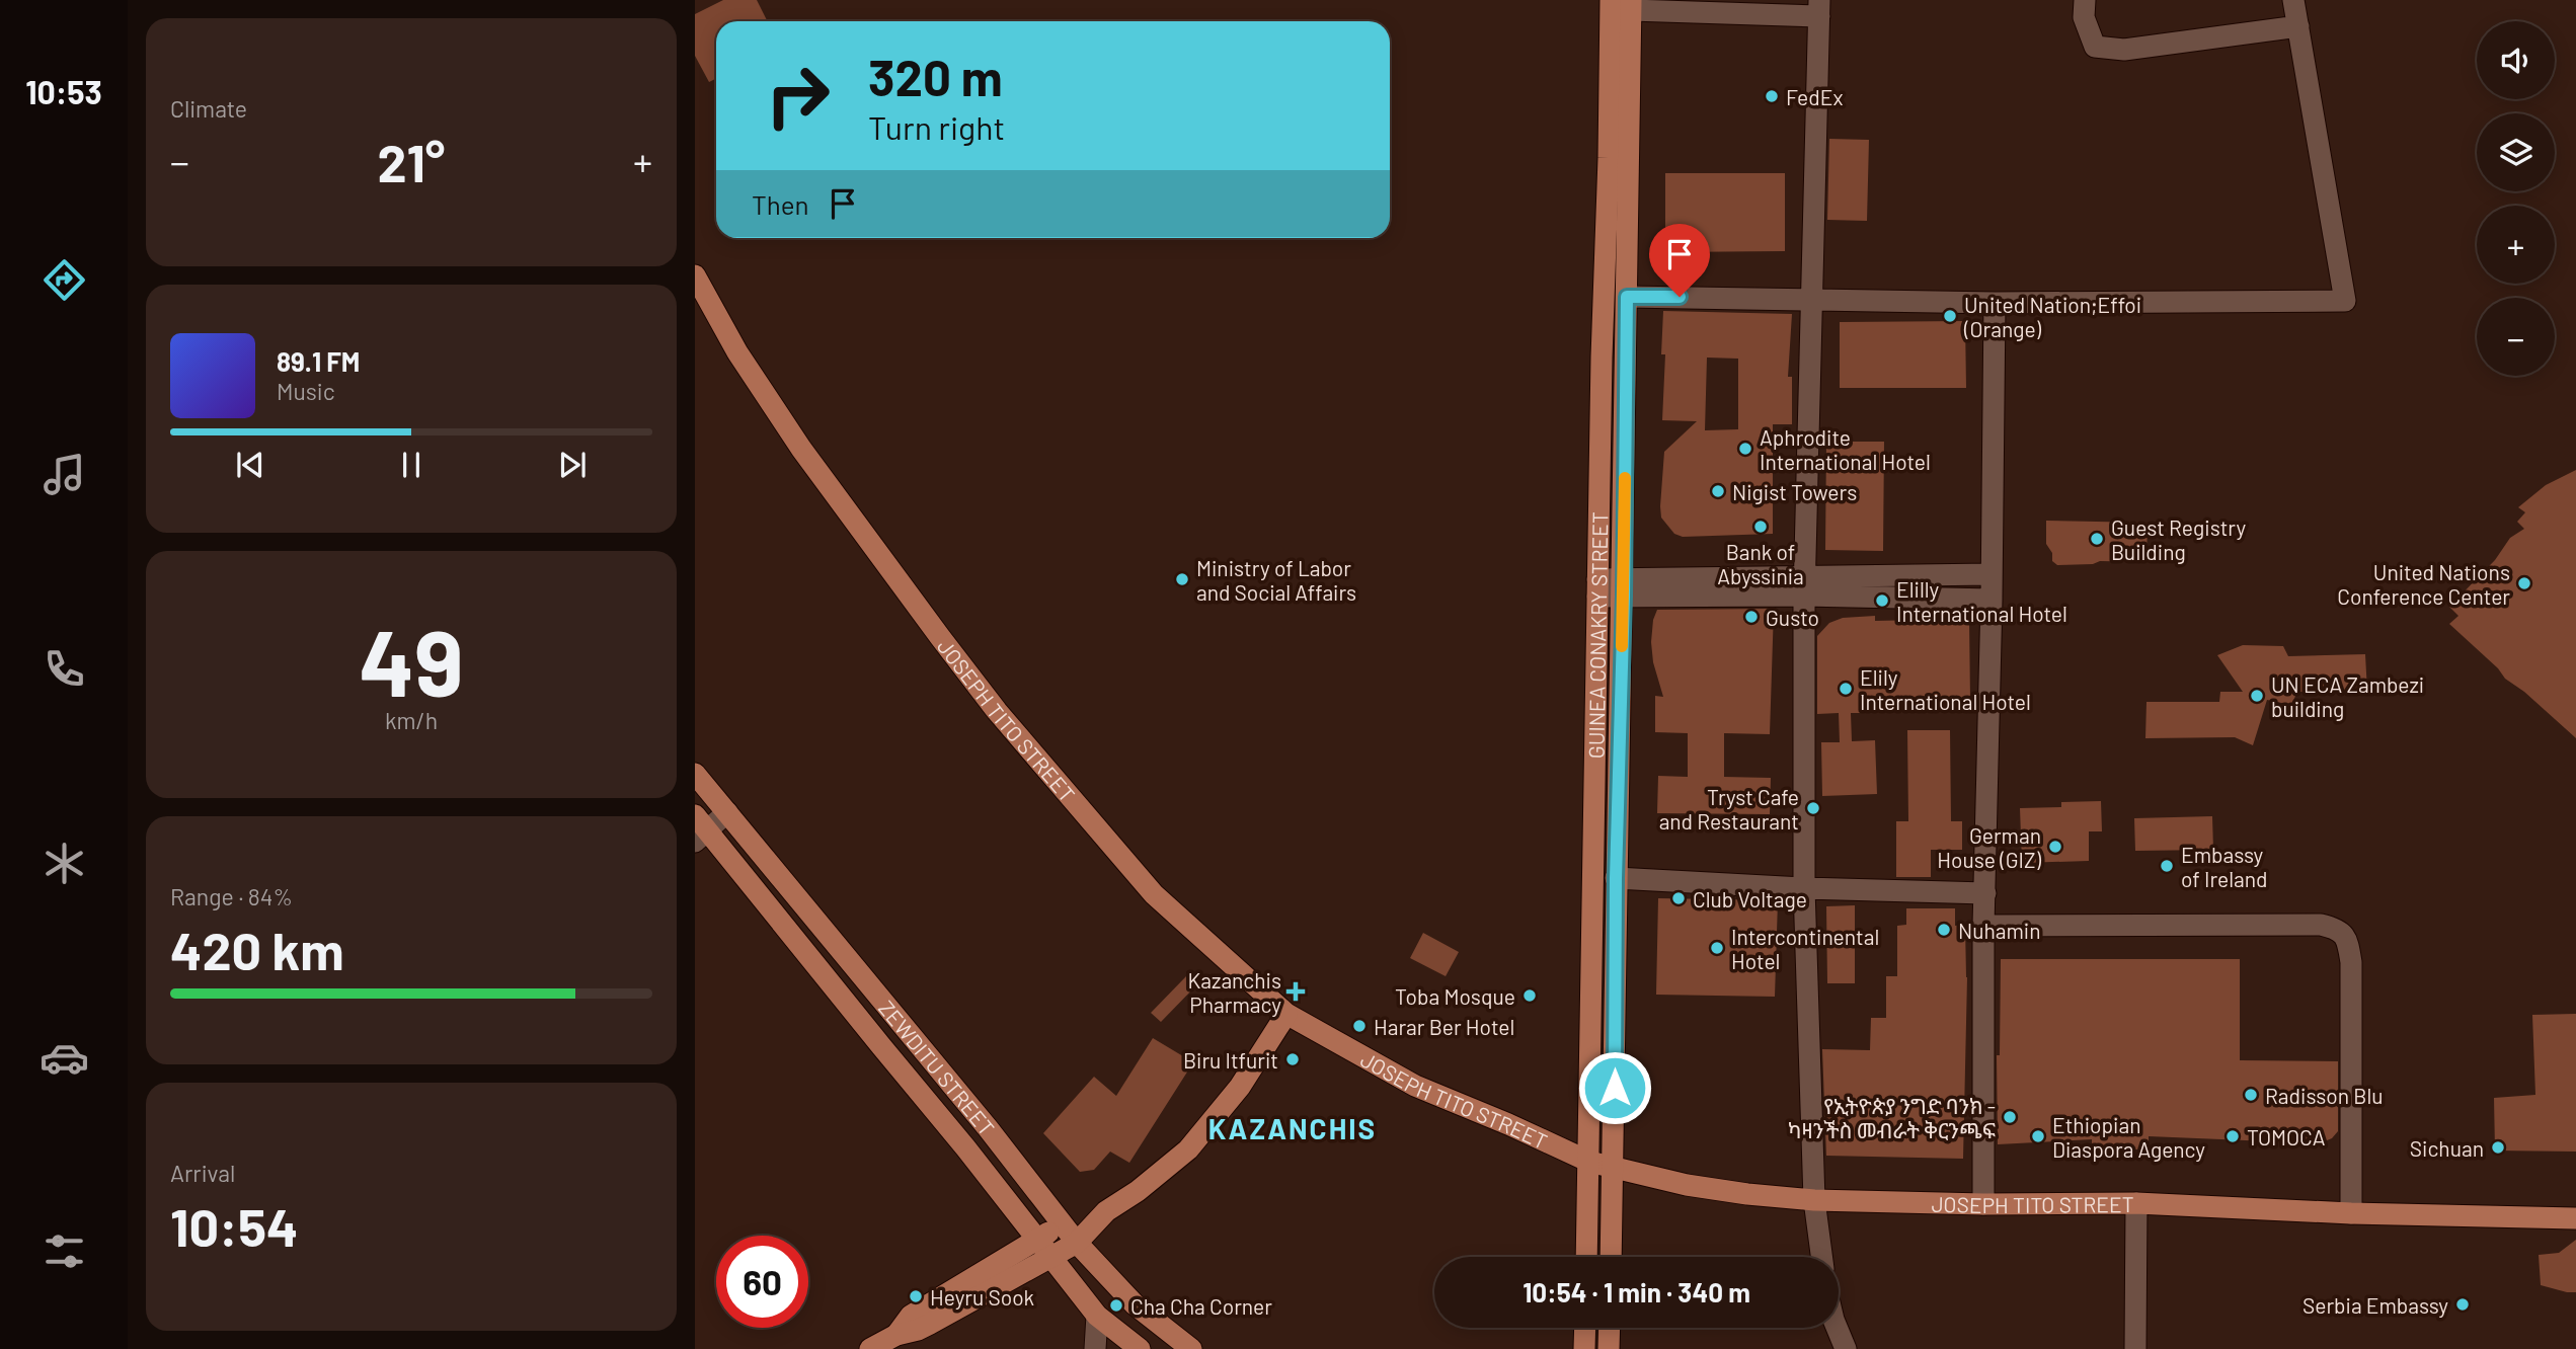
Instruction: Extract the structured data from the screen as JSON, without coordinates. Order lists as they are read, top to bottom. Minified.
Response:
{"streets":{"main road":["GUINEA CONAKRY STREET","JOSEPH TITO STREET","ZEWDITU STREET"]},"crossings":[["GUINEA CONAKRY STREET","JOSEPH TITO STREET"]],"districts":["KAZANCHIS"],"places":{"other":["FedEx","United Nation;Effoi (Orange)","Aphrodite International Hotel","Nigist Towers","Bank of Abyssinia","Guest Registry Building","Ministry of Labor and Social Affairs","United Nations Conference Center","Elilly International Hotel","Gusto","Elily International Hotel","UN ECA Zambezi building","Tryst Cafe and Restaurant","German House (GIZ)","Embassy of Ireland","Club Voltage","Nuhamin","Intercontinental Hotel","Toba Mosque","Harar Ber Hotel","Biru Itfurit","Radisson Blu","የኢትዮጵያ ንግድ ባንክ - ካዛንችስ መብራት ቅርንጫፍ","Ethiopian Diaspora Agency","TOMOCA","Sichuan","Heyru Sook","Serbia Embassy","Cha Cha Corner"],"health":["Kazanchis Pharmacy"]},"page":{"tabs":"10:53","tile":["Climate",["49","km/h"],["Range · 84%","420 km"],["Arrival","10:54"]],"map_buttons":["+","−"],"turn":["320 m","Turn right"],"heat":["−","21°","+"],"then":"Then","song":["89.1 FM","Music"],"limit":"60","trip":"10:54 · 1 min · 340 m"}}
